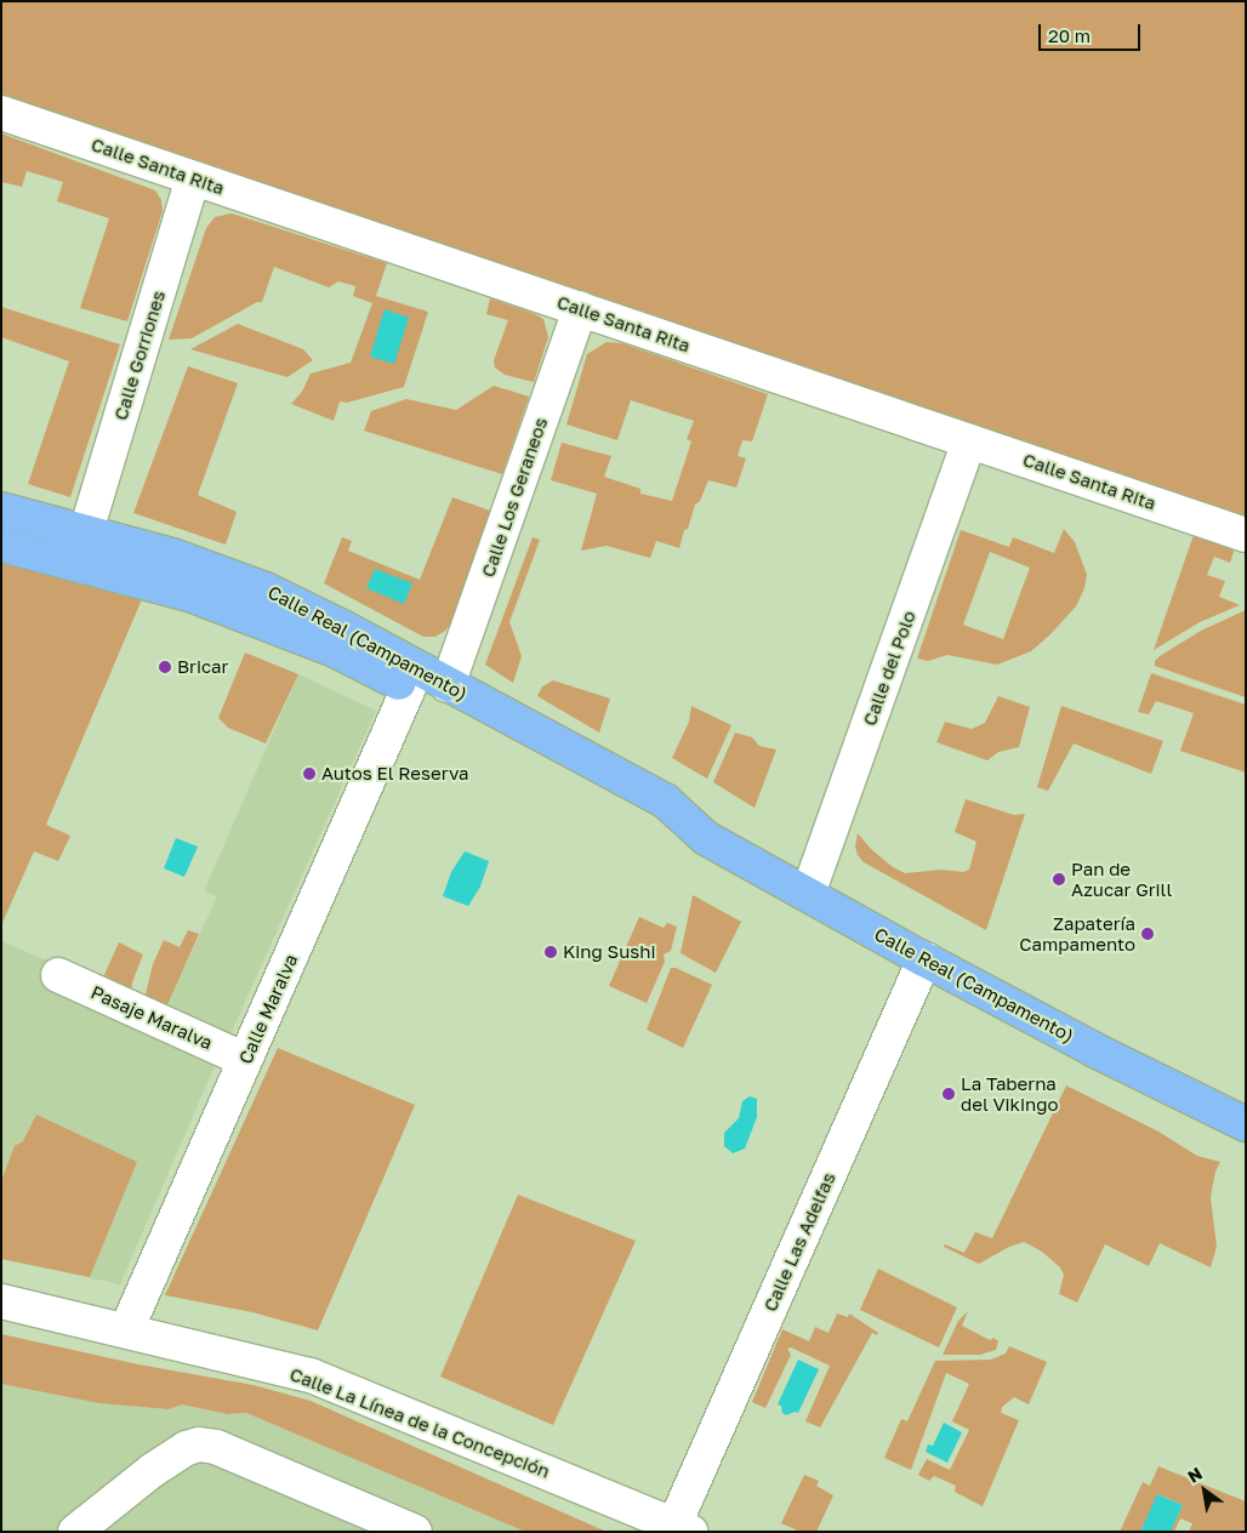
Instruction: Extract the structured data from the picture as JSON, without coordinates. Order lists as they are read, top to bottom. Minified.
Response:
{"streets":{"highway":["Calle Real (Campamento)"],"street":["Calle Santa Rita","Calle Gorriones","Calle Los Geraneos","Calle del Polo","Calle Maralva","Pasaje Maralva","Calle Las Adelfas","Calle La Línea de la Concepción"]},"crossings":[["Calle Santa Rita","Calle Gorriones"],["Calle Santa Rita","Calle Los Geraneos"],["Calle Santa Rita","Calle del Polo"],["Calle Gorriones","Calle Real (Campamento)"],["Calle Los Geraneos","Calle Real (Campamento)"],["Calle Real (Campamento)","Calle del Polo"],["Calle Real (Campamento)","Calle Maralva"],["Calle Real (Campamento)","Calle Las Adelfas"],["Calle Maralva","Pasaje Maralva"],["Calle Maralva","Calle La Línea de la Concepción"],["Calle Las Adelfas","Calle La Línea de la Concepción"]],"places":["Bricar","Autos El Reserva","Pan de Azucar Grill","Zapatería Campamento","King Sushi","La Taberna del Vikingo"],"scale_bar":"20 m","north":"top left"}
